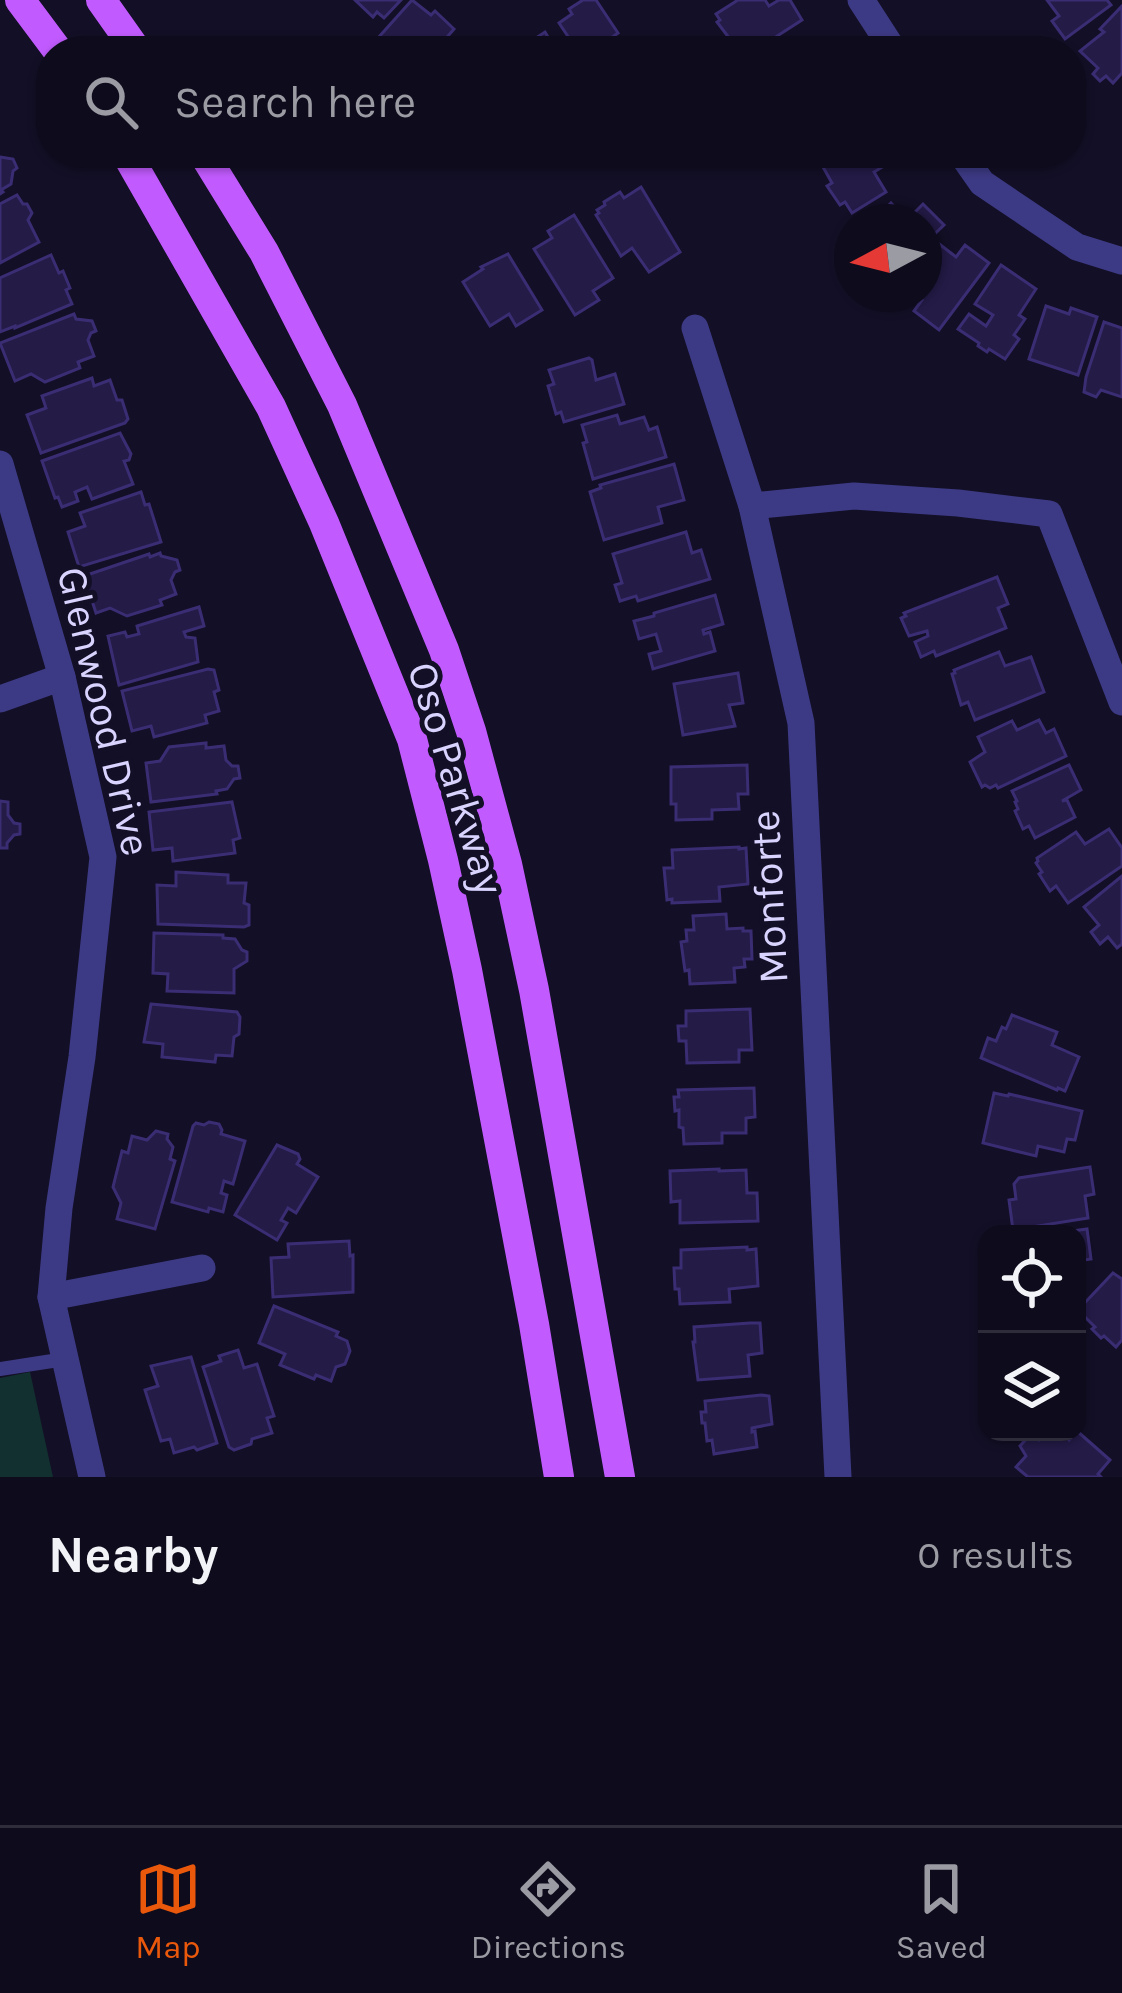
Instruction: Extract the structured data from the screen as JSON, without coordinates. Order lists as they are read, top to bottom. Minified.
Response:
{"streets":{"main road":["Oso Parkway"],"street":["Glenwood Drive","Monforte"]},"north":"left","page":{"search":"Search here","heading":["Nearby","0 results"],"nav":["Map","Directions","Saved"]}}
